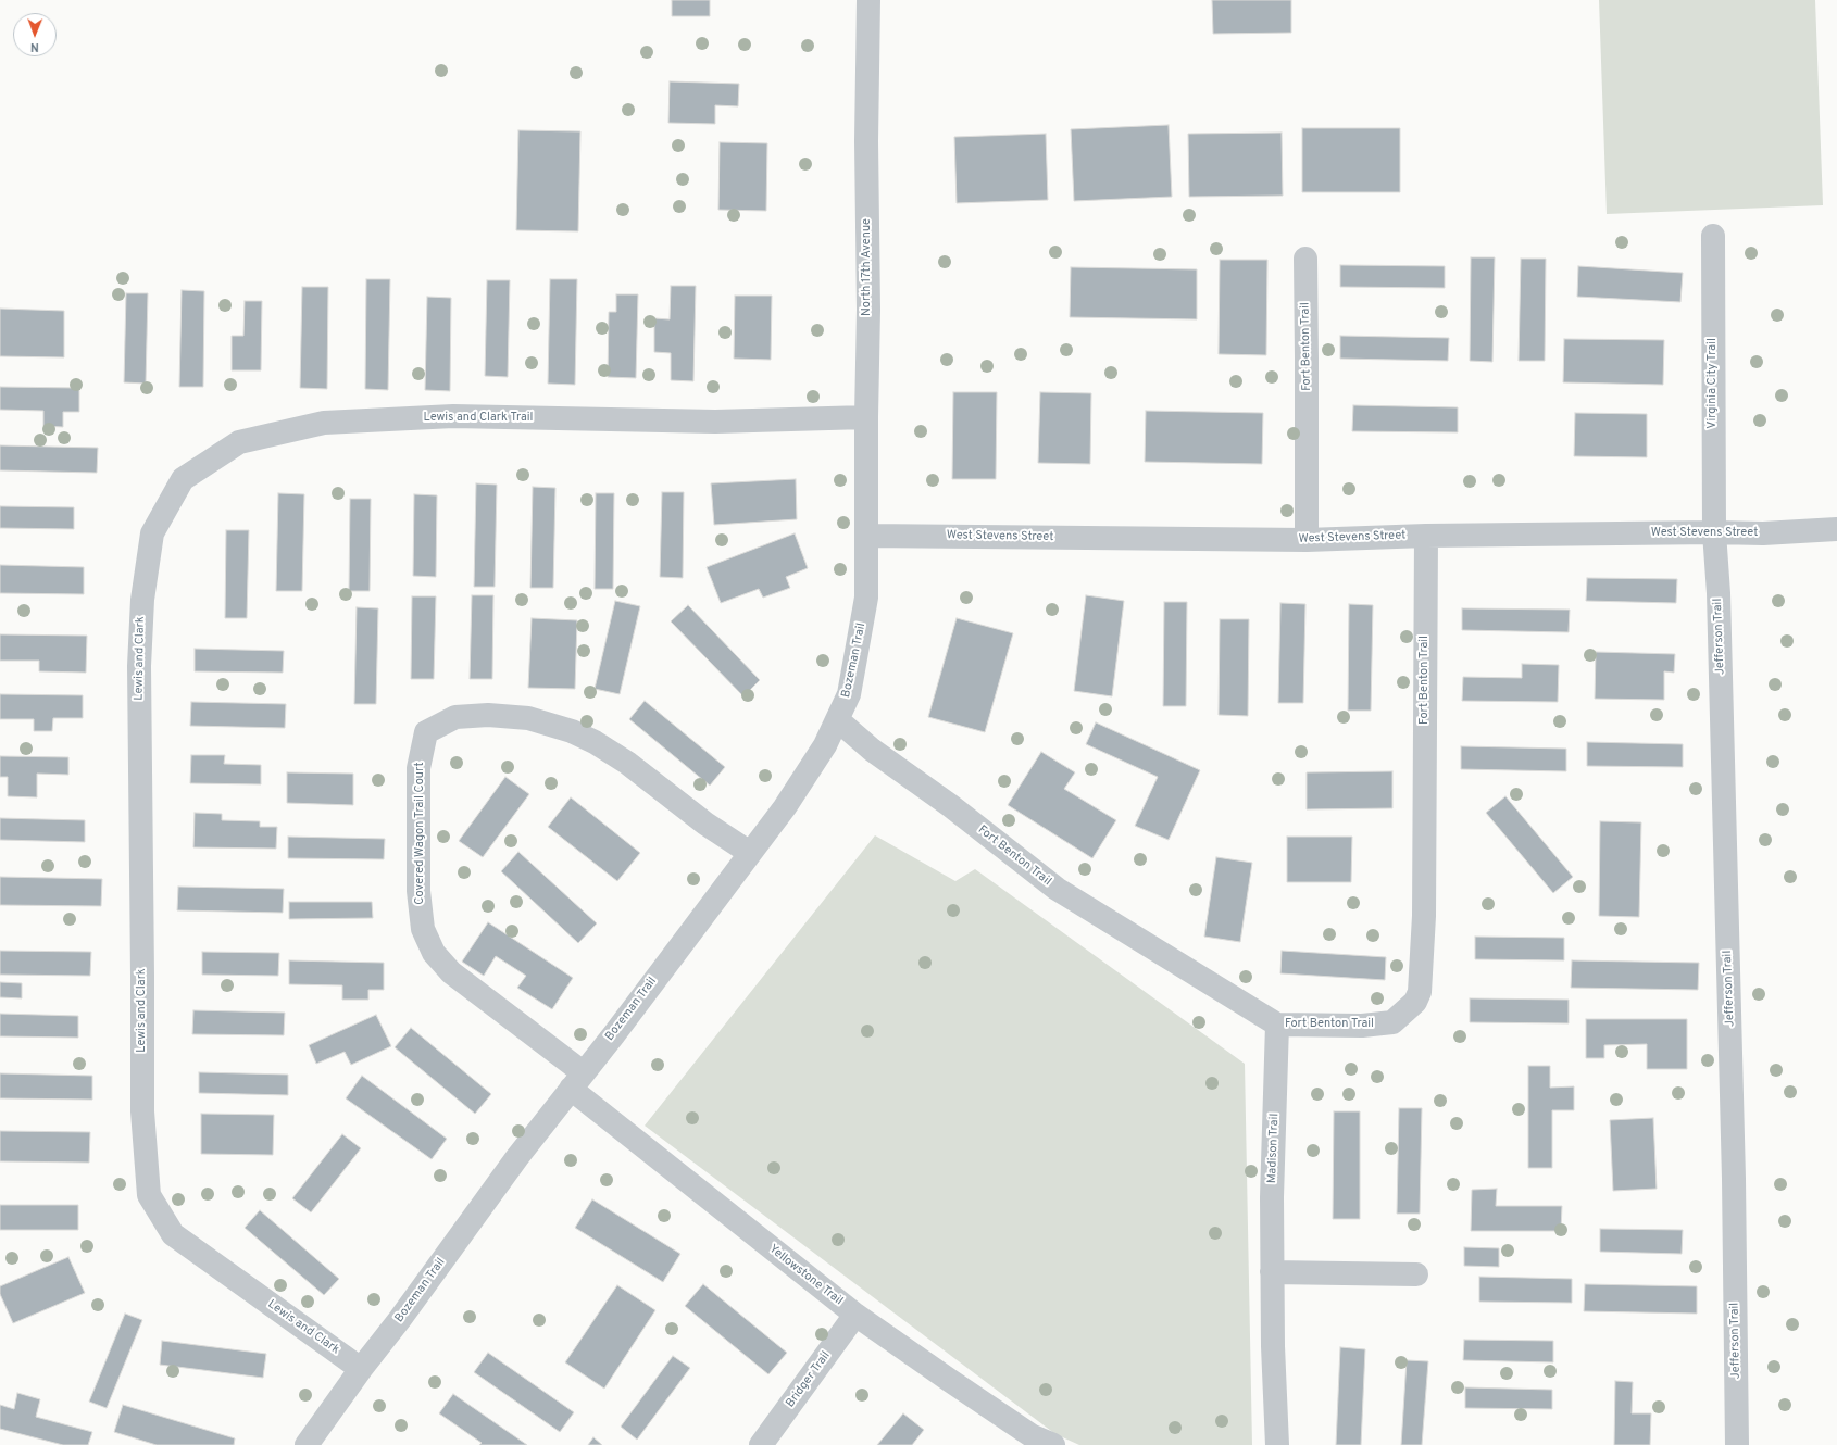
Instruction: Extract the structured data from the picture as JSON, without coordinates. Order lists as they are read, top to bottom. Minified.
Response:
{"streets":{"street":["North 17th Avenue","Fort Benton Trail","Virginia City Trail","Lewis and Clark Trail","West Stevens Street","Jefferson Trail","Lewis and Clark","Bozeman Trail","Covered Wagon Trail Court","Madison Trail","Yellowstone Trail","Bridger Trail"]},"crossings":[["North 17th Avenue","Lewis and Clark Trail"],["North 17th Avenue","West Stevens Street"],["North 17th Avenue","Bozeman Trail"],["Fort Benton Trail","West Stevens Street"],["Fort Benton Trail","Bozeman Trail"],["Fort Benton Trail","Madison Trail"],["Virginia City Trail","West Stevens Street"],["Virginia City Trail","Jefferson Trail"],["Lewis and Clark Trail","Lewis and Clark"],["West Stevens Street","Jefferson Trail"],["West Stevens Street","Bozeman Trail"],["Lewis and Clark","Bozeman Trail"],["Bozeman Trail","Covered Wagon Trail Court"],["Bozeman Trail","Yellowstone Trail"],["Covered Wagon Trail Court","Yellowstone Trail"],["Yellowstone Trail","Bridger Trail"]],"north":"bottom"}
